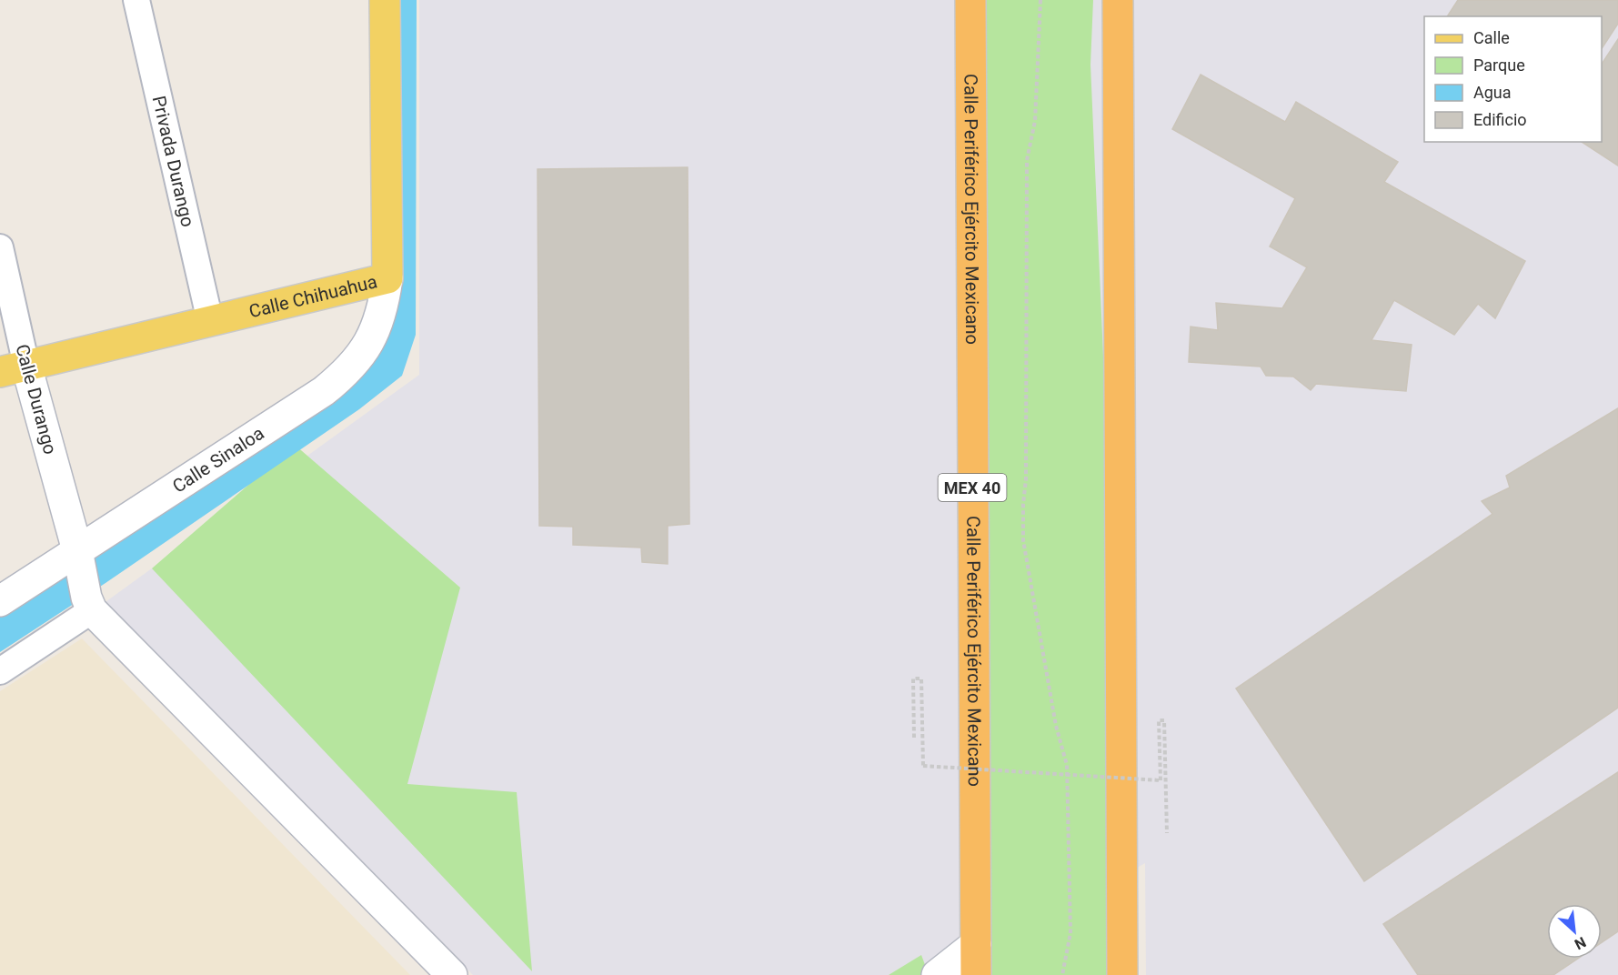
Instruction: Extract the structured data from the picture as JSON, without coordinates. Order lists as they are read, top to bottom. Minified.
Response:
{"streets":{"highway":["Calle Periférico Ejército Mexicano","MEX 40"],"main road":["Calle Chihuahua"],"street":["Privada Durango","Calle Durango","Calle Sinaloa"]},"crossings":[["Privada Durango","Calle Chihuahua"],["Calle Chihuahua","Calle Durango"],["Calle Chihuahua","Calle Sinaloa"],["Calle Durango","Calle Sinaloa"]],"legend":["Calle","Parque","Agua","Edificio"],"north":"bottom right"}
